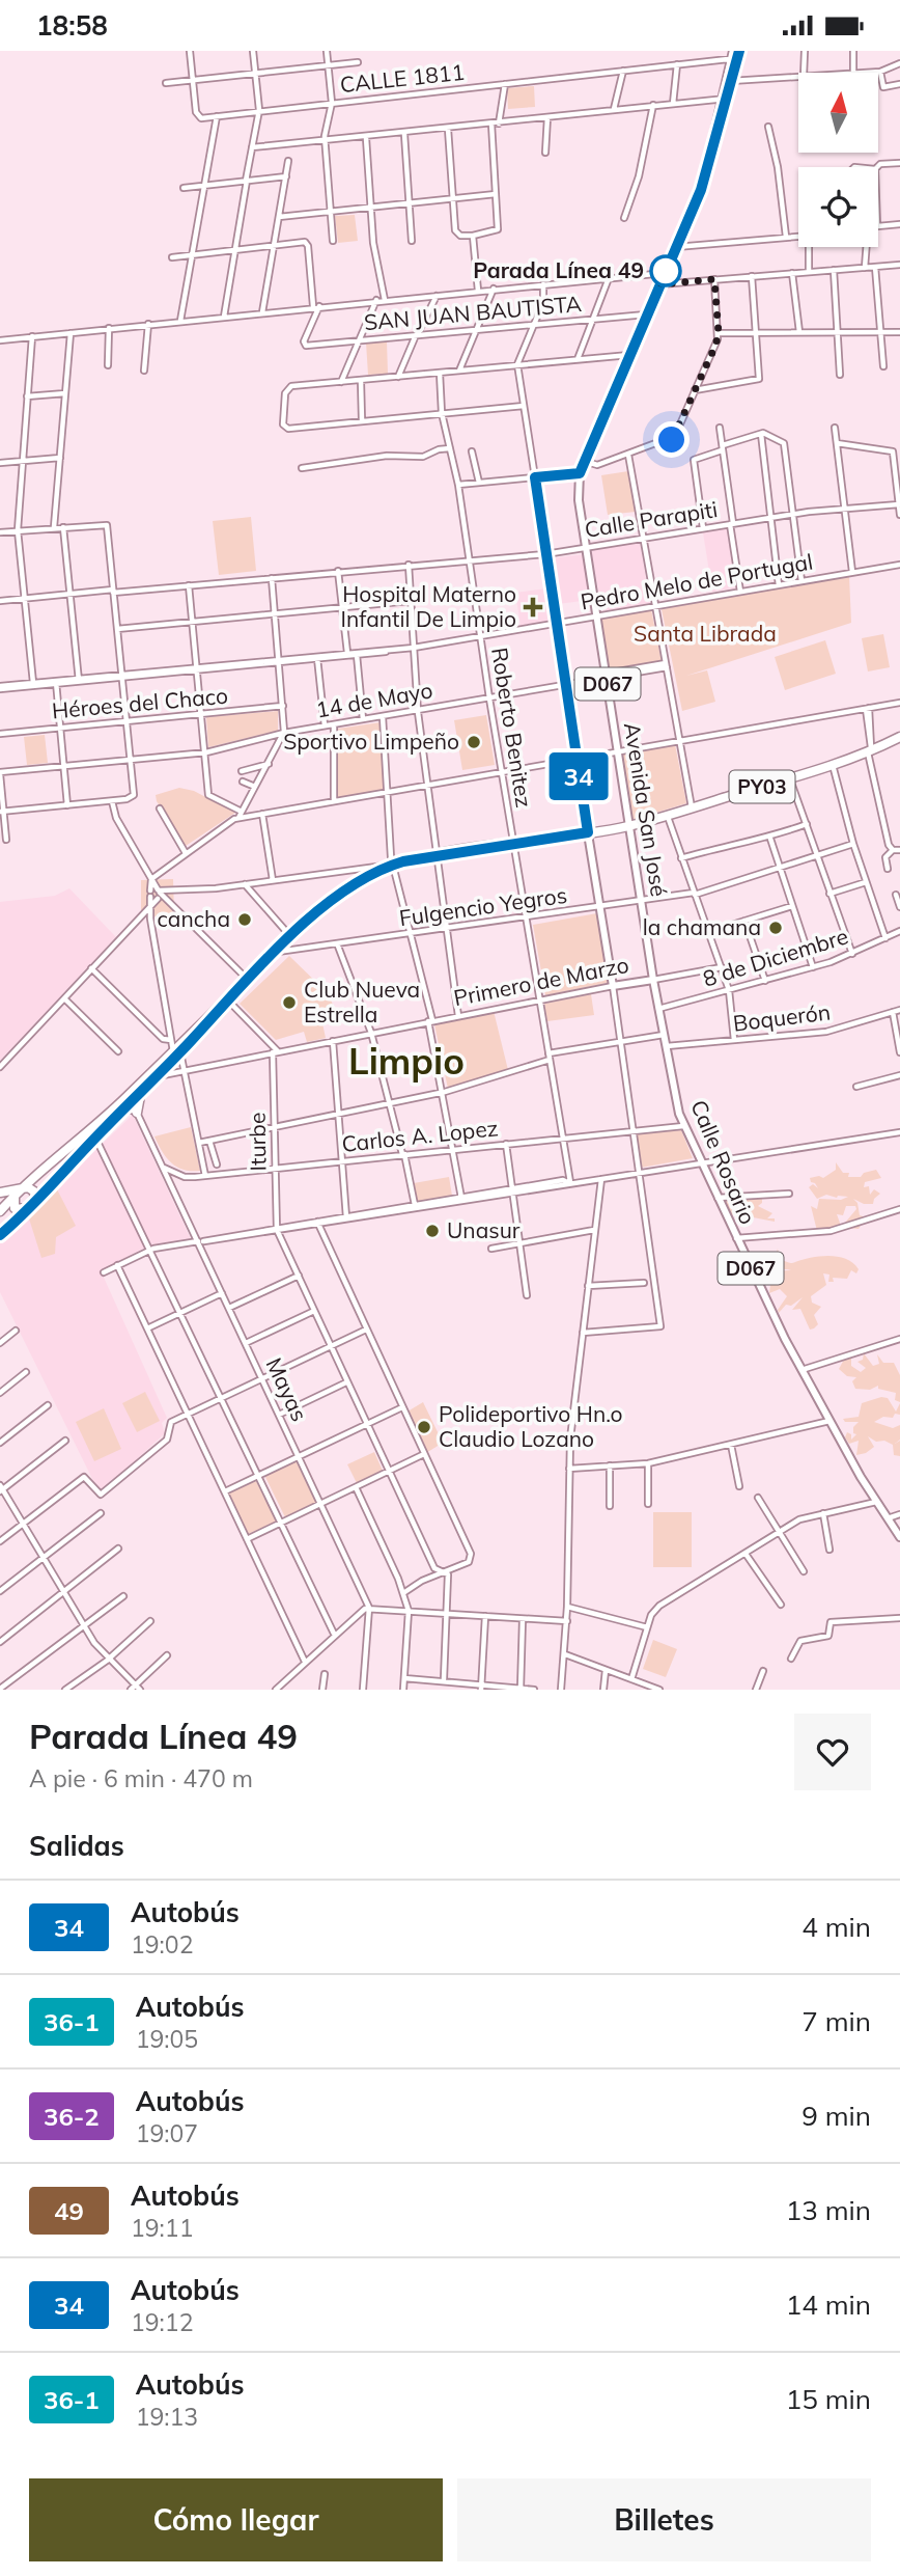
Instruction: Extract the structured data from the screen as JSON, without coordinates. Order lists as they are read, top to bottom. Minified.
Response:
{"streets":{"highway":["PY03"],"main road":["D067","Avenida San José","Primero de Marzo","Calle Rosario"],"street":["CALLE 1811","SAN JUAN BAUTISTA","Calle Parapiti","Pedro Melo de Portugal","14 de Mayo","Héroes del Chaco","Roberto Benitez","Fulgencio Yegros","8 de Diciembre","Boquerón","Carlos A. Lopez","Iturbe","Mayas"]},"crossings":[["CALLE 1811","D067"],["SAN JUAN BAUTISTA","D067"],["Calle Parapiti","D067"],["Calle Parapiti","Roberto Benitez"],["Calle Parapiti","Avenida San José"],["Pedro Melo de Portugal","D067"],["Pedro Melo de Portugal","Roberto Benitez"],["Pedro Melo de Portugal","Avenida San José"],["D067","14 de Mayo"],["D067","PY03"],["D067","Avenida San José"],["D067","Fulgencio Yegros"],["D067","Primero de Marzo"],["14 de Mayo","Roberto Benitez"],["14 de Mayo","Avenida San José"],["Roberto Benitez","PY03"],["Roberto Benitez","Fulgencio Yegros"],["Roberto Benitez","Primero de Marzo"],["Roberto Benitez","Carlos A. Lopez"],["PY03","Avenida San José"],["PY03","Fulgencio Yegros"],["PY03","Primero de Marzo"],["Avenida San José","Fulgencio Yegros"],["Avenida San José","Primero de Marzo"],["Avenida San José","Calle Rosario"],["8 de Diciembre","Calle Rosario"],["Primero de Marzo","Iturbe"],["Primero de Marzo","Calle Rosario"],["Boquerón","Calle Rosario"],["Carlos A. Lopez","Iturbe"],["Carlos A. Lopez","Calle Rosario"],["Carlos A. Lopez","Mayas"]],"districts":["Limpio"],"parks":["Santa Librada"],"places":{"other":["Parada Línea 49","Sportivo Limpeño","cancha","la chamana","Club Nueva Estrella","Unasur","Polideportivo Hn.o Claudio Lozano"],"health":["Hospital Materno Infantil De Limpio"]},"lines":["bus line 34"],"north":"top","page":{"status":"18:58","on_map":"34","heading":[["Parada Línea 49","A pie · 6 min · 470 m"],"Salidas"],"list":[{"mark":"34","name":"Autobús","note":"19:02","value":"4 min"},{"mark":"36-1","name":"Autobús","note":"19:05","value":"7 min"},{"mark":"36-2","name":"Autobús","note":"19:07","value":"9 min"},{"mark":"49","name":"Autobús","note":"19:11","value":"13 min"},{"mark":"34","name":"Autobús","note":"19:12","value":"14 min"},{"mark":"36-1","name":"Autobús","note":"19:13","value":"15 min"}],"buttons":["Cómo llegar","Billetes"]}}
